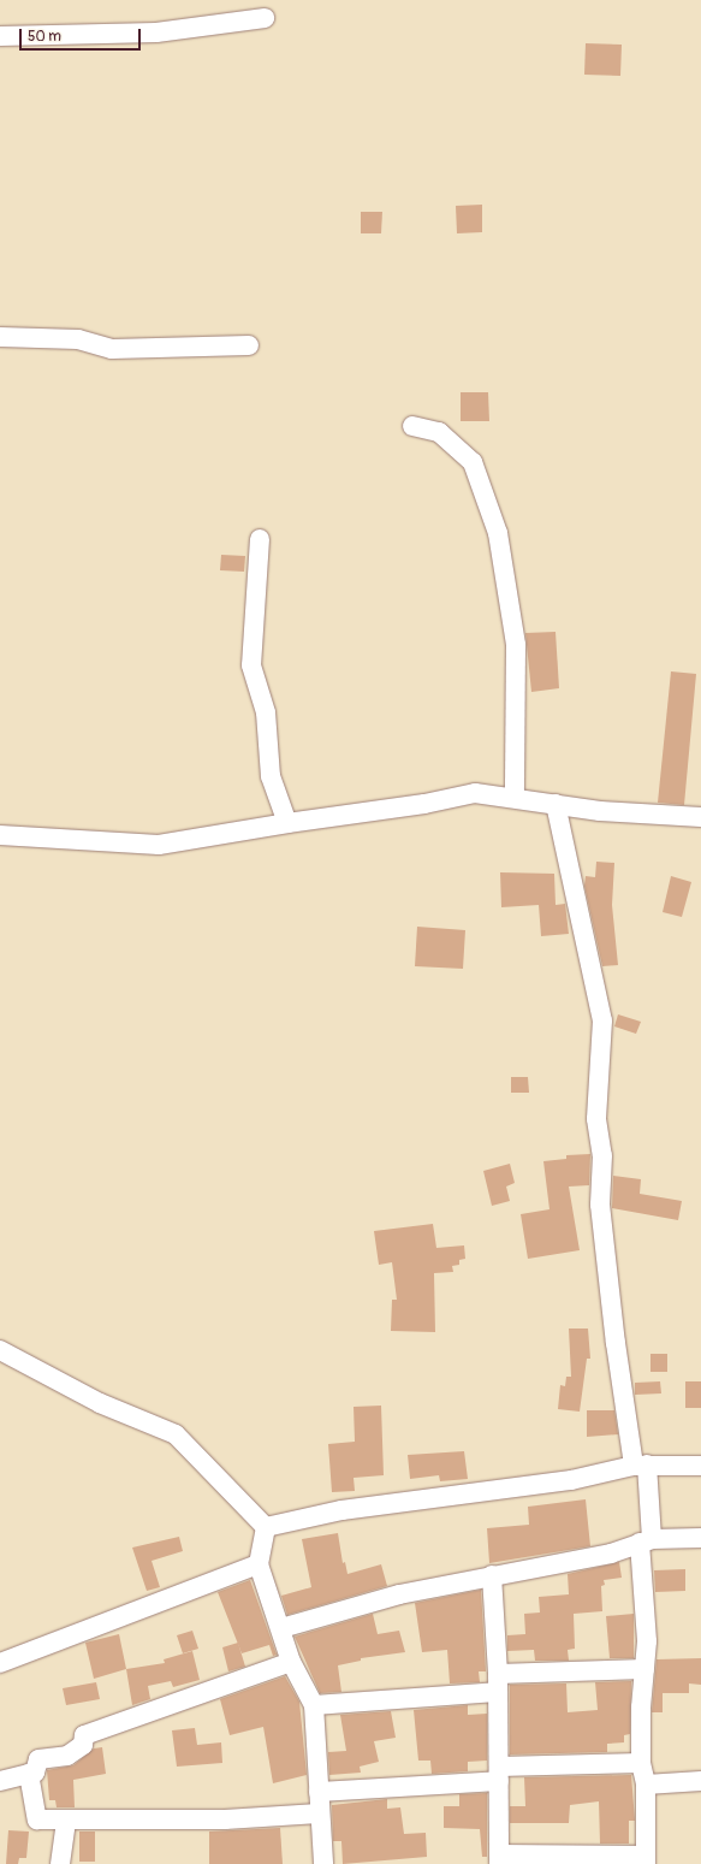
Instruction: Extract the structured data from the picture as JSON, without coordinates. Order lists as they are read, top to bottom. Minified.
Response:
{"scale_bar":"50 m"}
